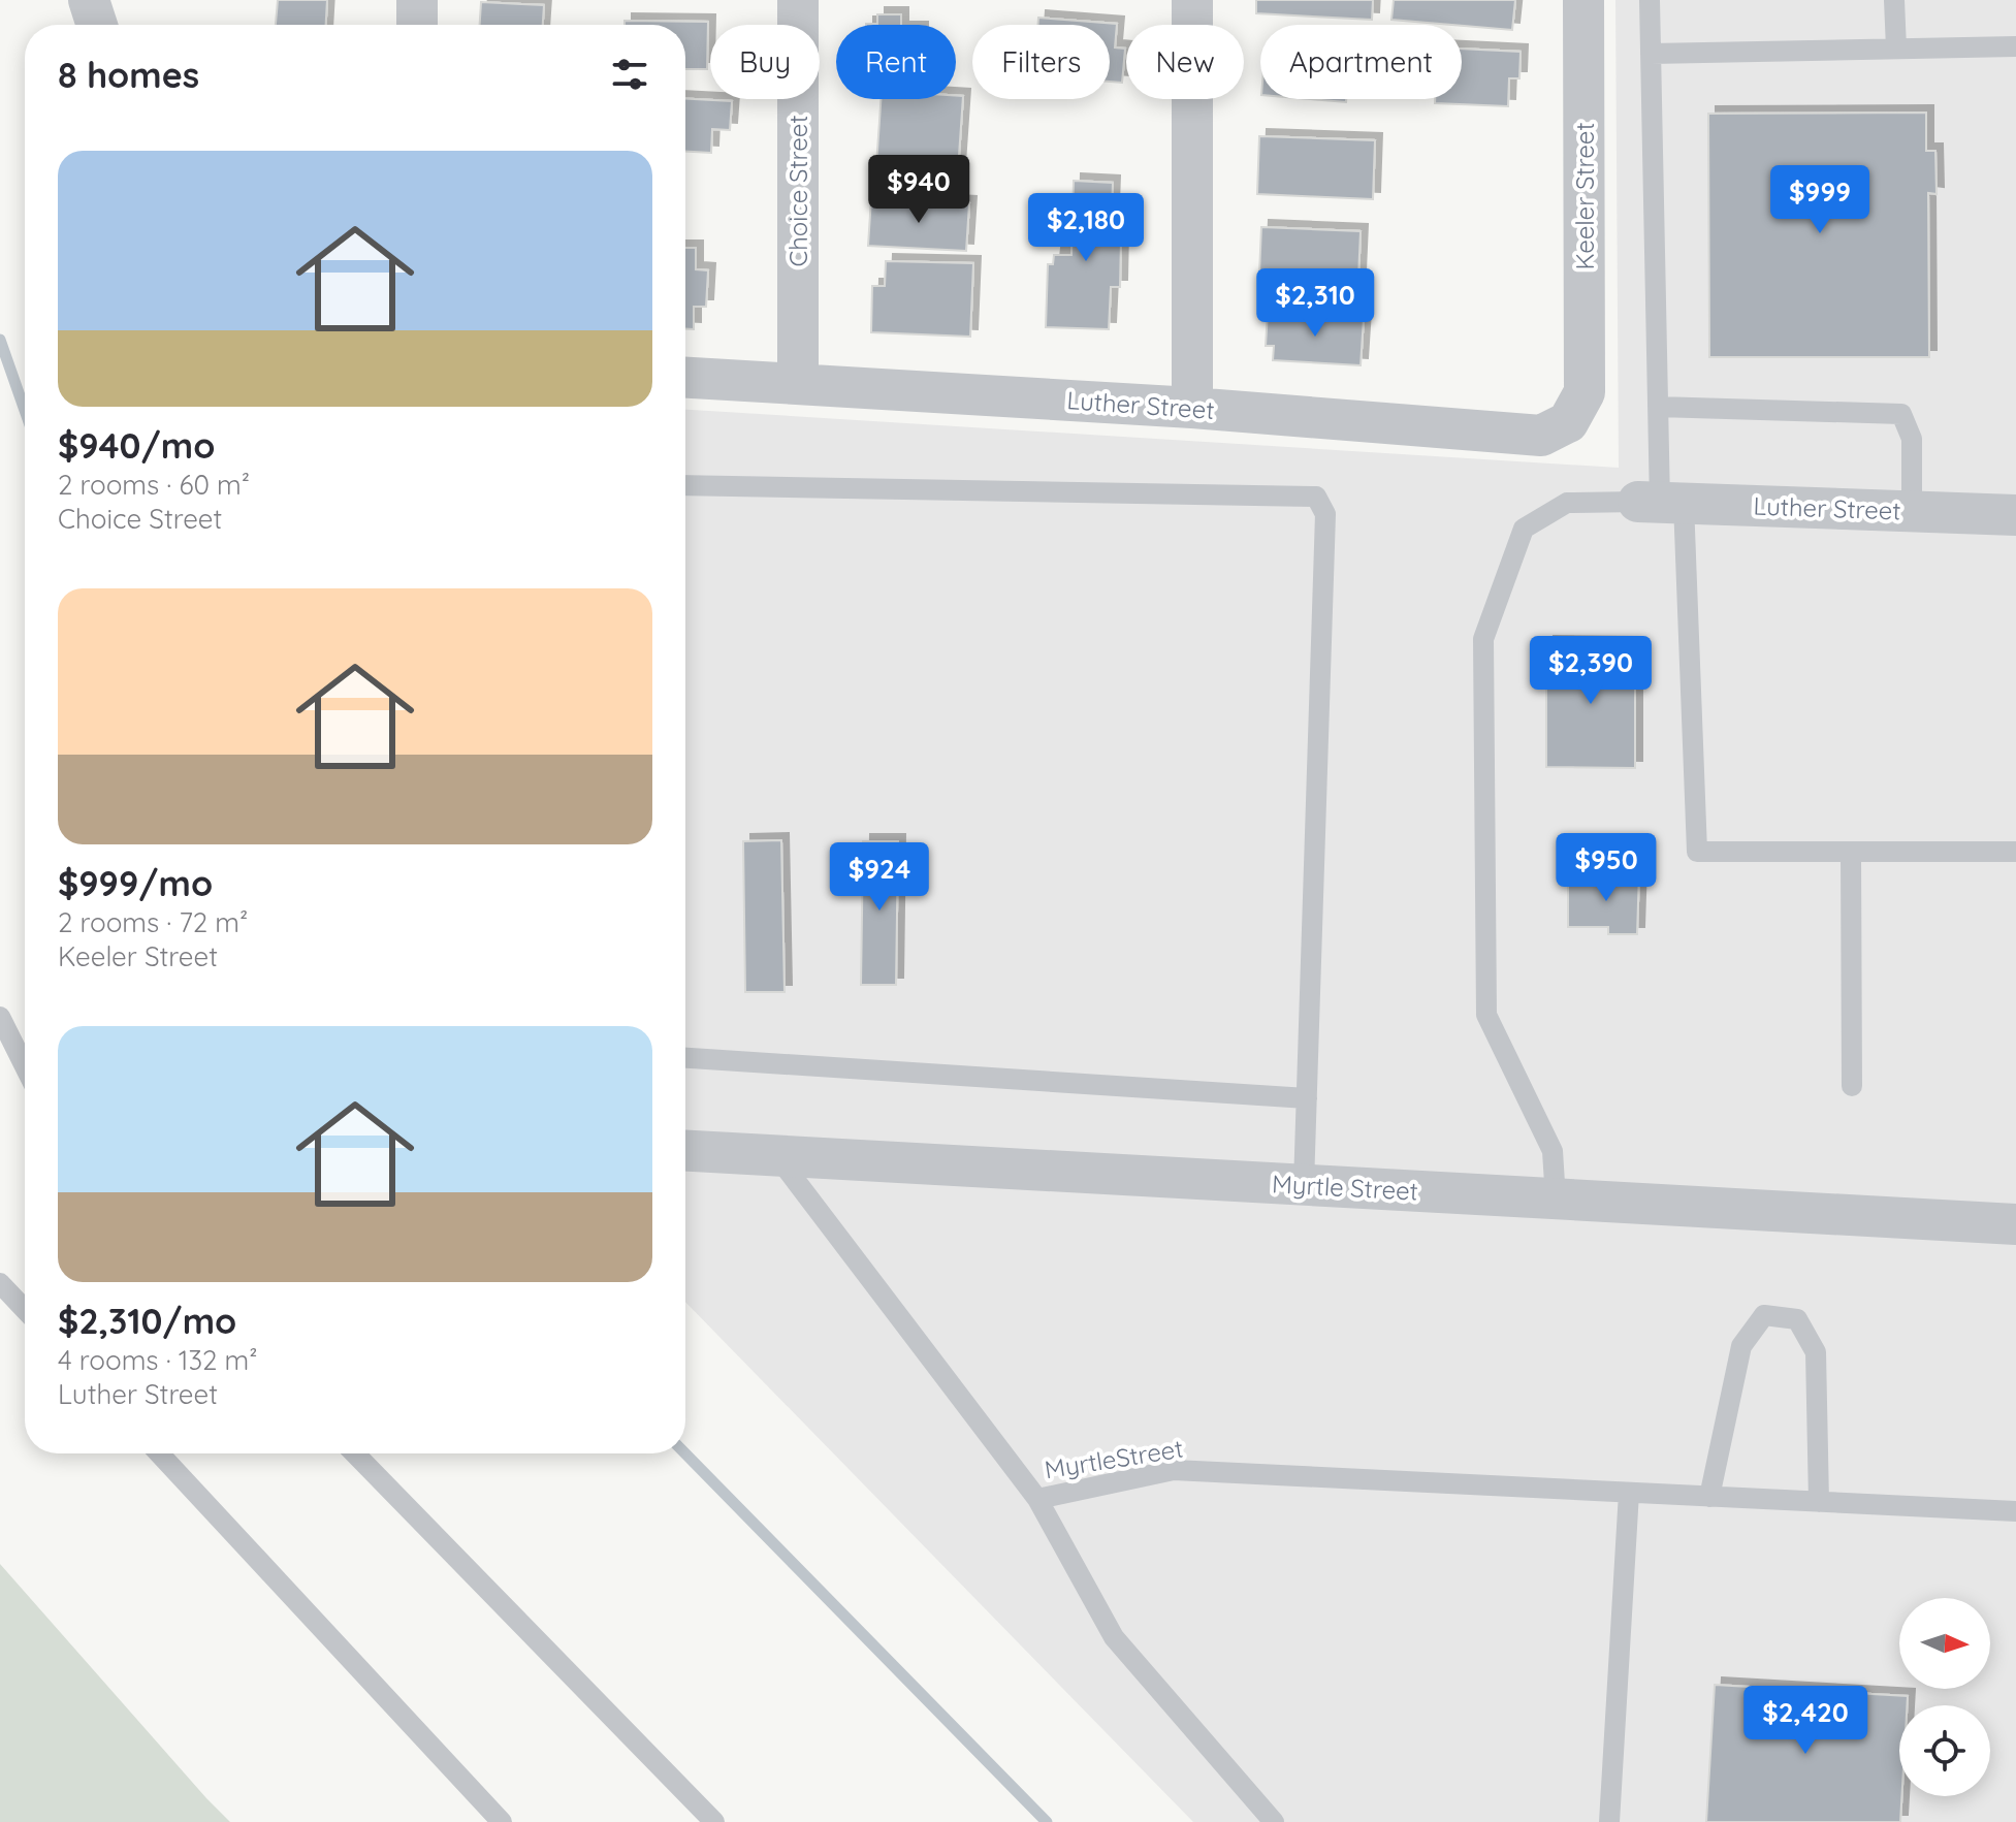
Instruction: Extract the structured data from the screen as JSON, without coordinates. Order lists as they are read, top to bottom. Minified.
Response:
{"streets":{"street":["Choice Street","Keeler Street","Luther Street","Myrtle Street"],"lane":["MyrtleStreet"]},"crossings":[["Choice Street","Luther Street"],["Keeler Street","Luther Street"],["Myrtle Street","MyrtleStreet"]],"north":"right","page":{"chip":["Buy","Rent","Filters","New","Apartment"],"heading":"8 homes","list":[{"name":"$940/mo","note":"2 rooms · 60 m² · Choice Street"},{"name":"$999/mo","note":"2 rooms · 72 m² · Keeler Street"},{"name":"$2,310/mo","note":"4 rooms · 132 m² · Luther Street"}],"price":["$940","$999","$2,180","$2,310","$2,390","$950","$924","$2,420"]}}
